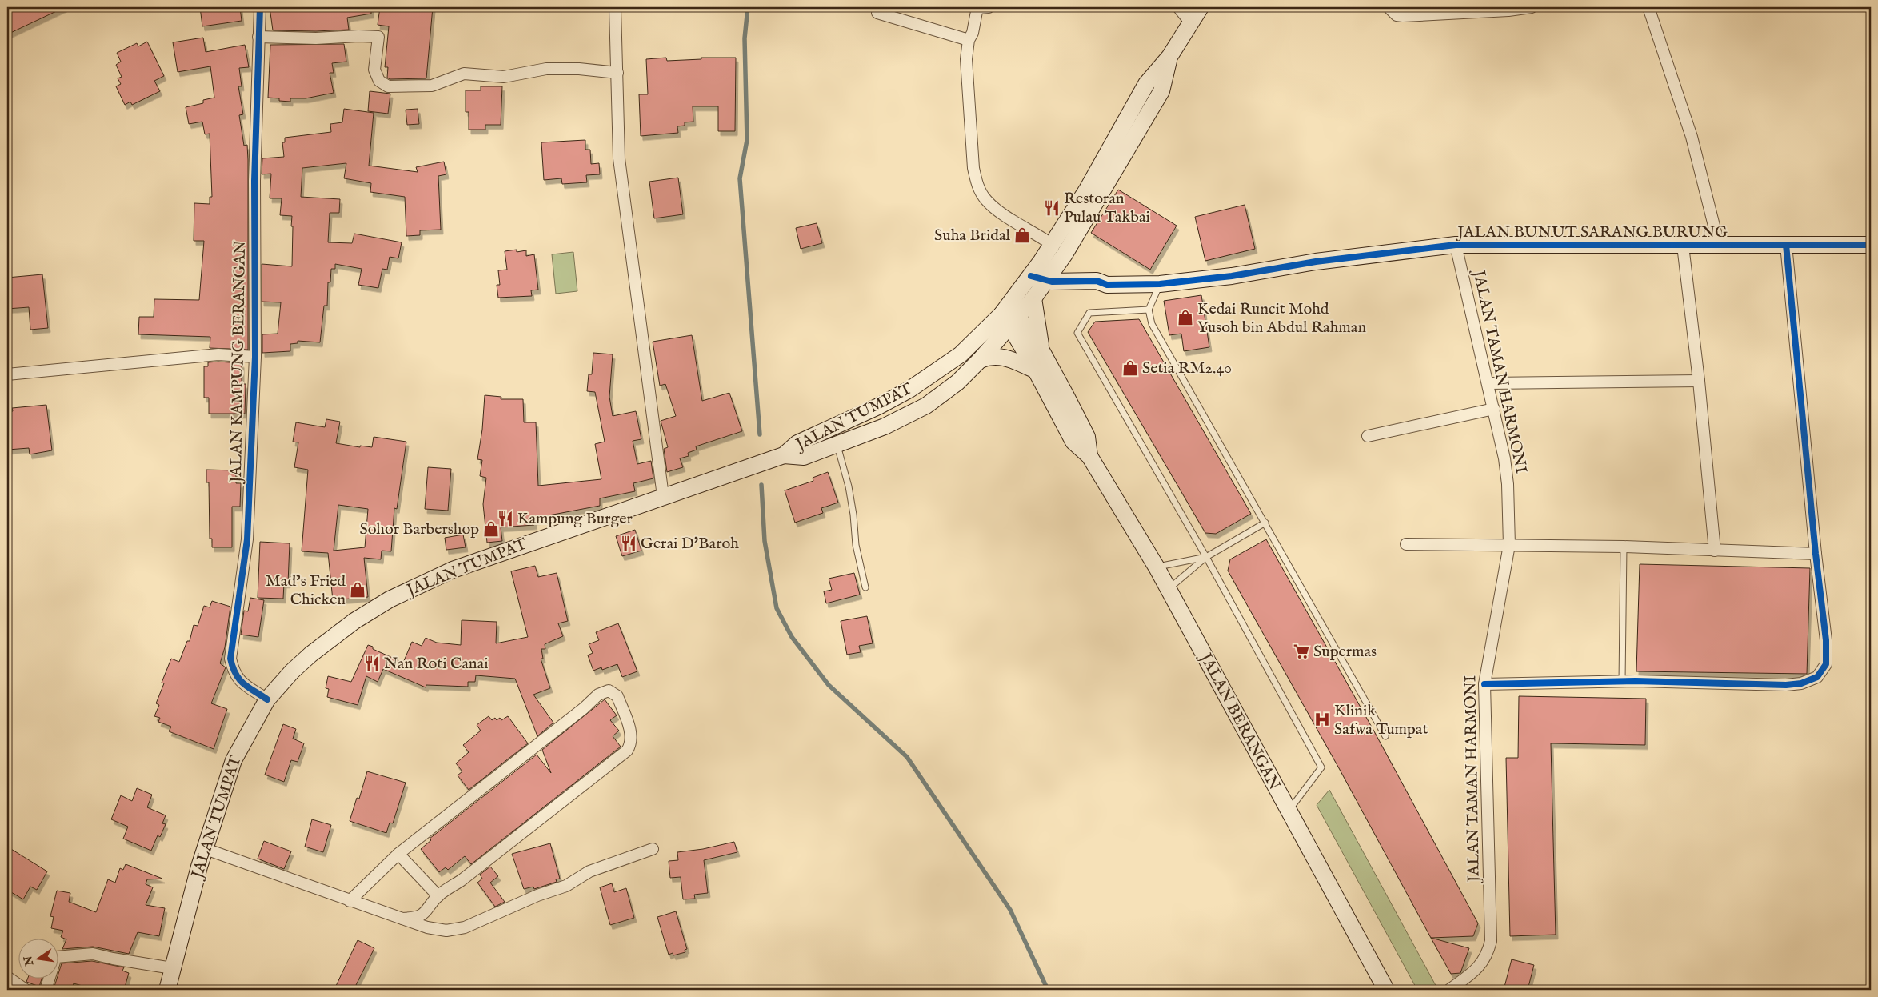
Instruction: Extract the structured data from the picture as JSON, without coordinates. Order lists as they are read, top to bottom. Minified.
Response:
{"streets":{"main road":["JALAN BUNUT SARANG BURUNG","JALAN TUMPAT","JALAN BERANGAN"],"street":["JALAN KAMPUNG BERANGAN","JALAN TAMAN HARMONI"]},"crossings":[["JALAN BUNUT SARANG BURUNG","JALAN TAMAN HARMONI"],["JALAN BUNUT SARANG BURUNG","JALAN TUMPAT"],["JALAN KAMPUNG BERANGAN","JALAN TUMPAT"],["JALAN TUMPAT","JALAN BERANGAN"]],"places":{"restaurant":["Restoran Pulau Takbai","Kampung Burger","Gerai D'Baroh","Nan Roti Canai"],"shop":["Suha Bridal","Kedai Runcit Mohd Yusoh bin Abdul Rahman","Setia RM2.40","Sohor Barbershop","Mad’s Fried Chicken"],"supermarket":["Supermas"],"hospital":["Klinik Safwa Tumpat"]},"north":"left"}
